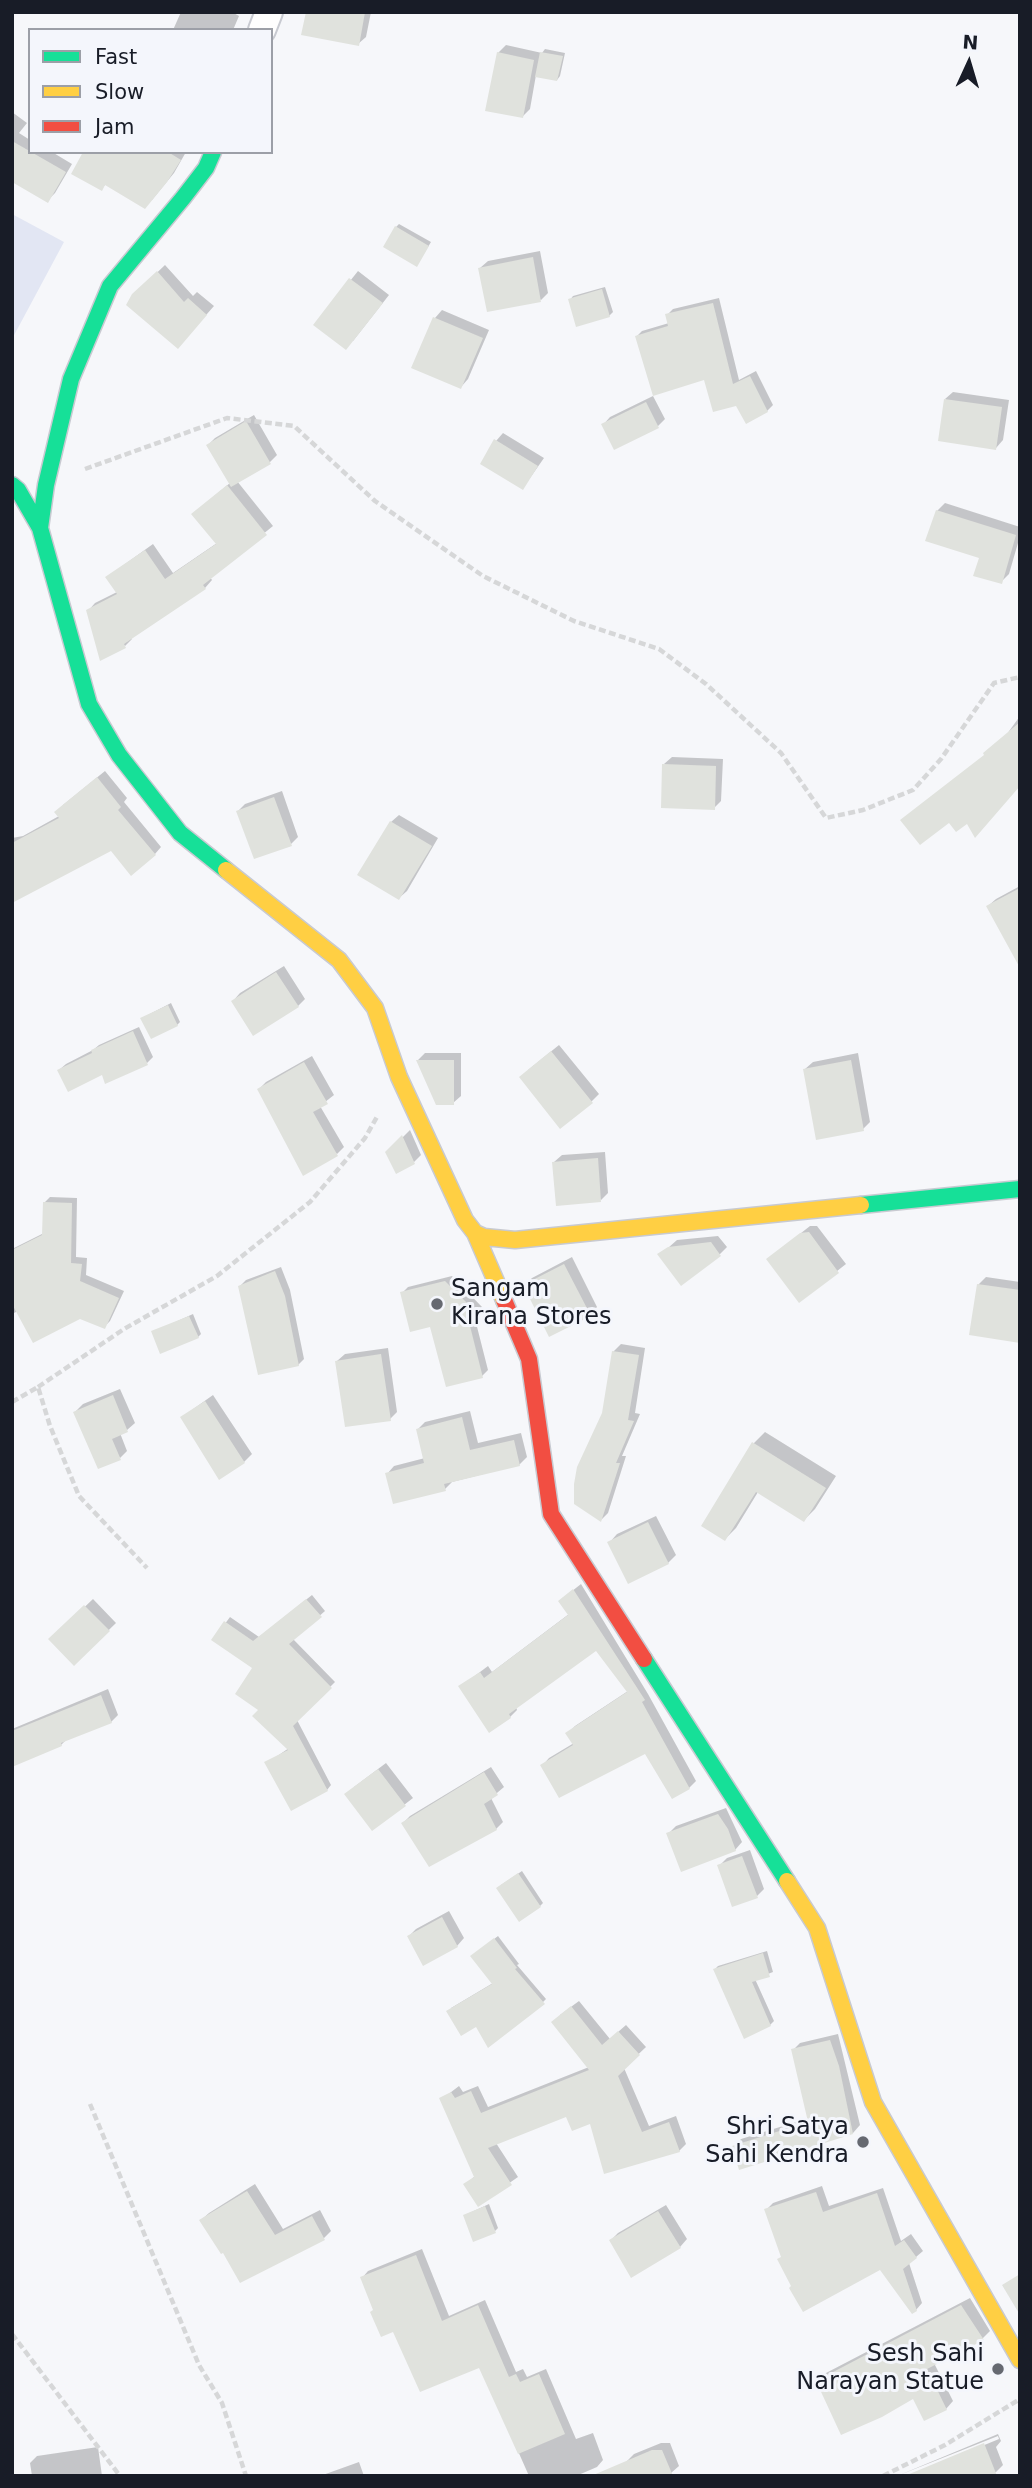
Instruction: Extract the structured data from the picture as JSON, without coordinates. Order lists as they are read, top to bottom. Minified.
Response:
{"places":["Sangam Kirana Stores","Shri Satya Sahi Kendra","Sesh Sahi Narayan Statue"],"legend":["Fast","Slow","Jam"],"north":"top"}
